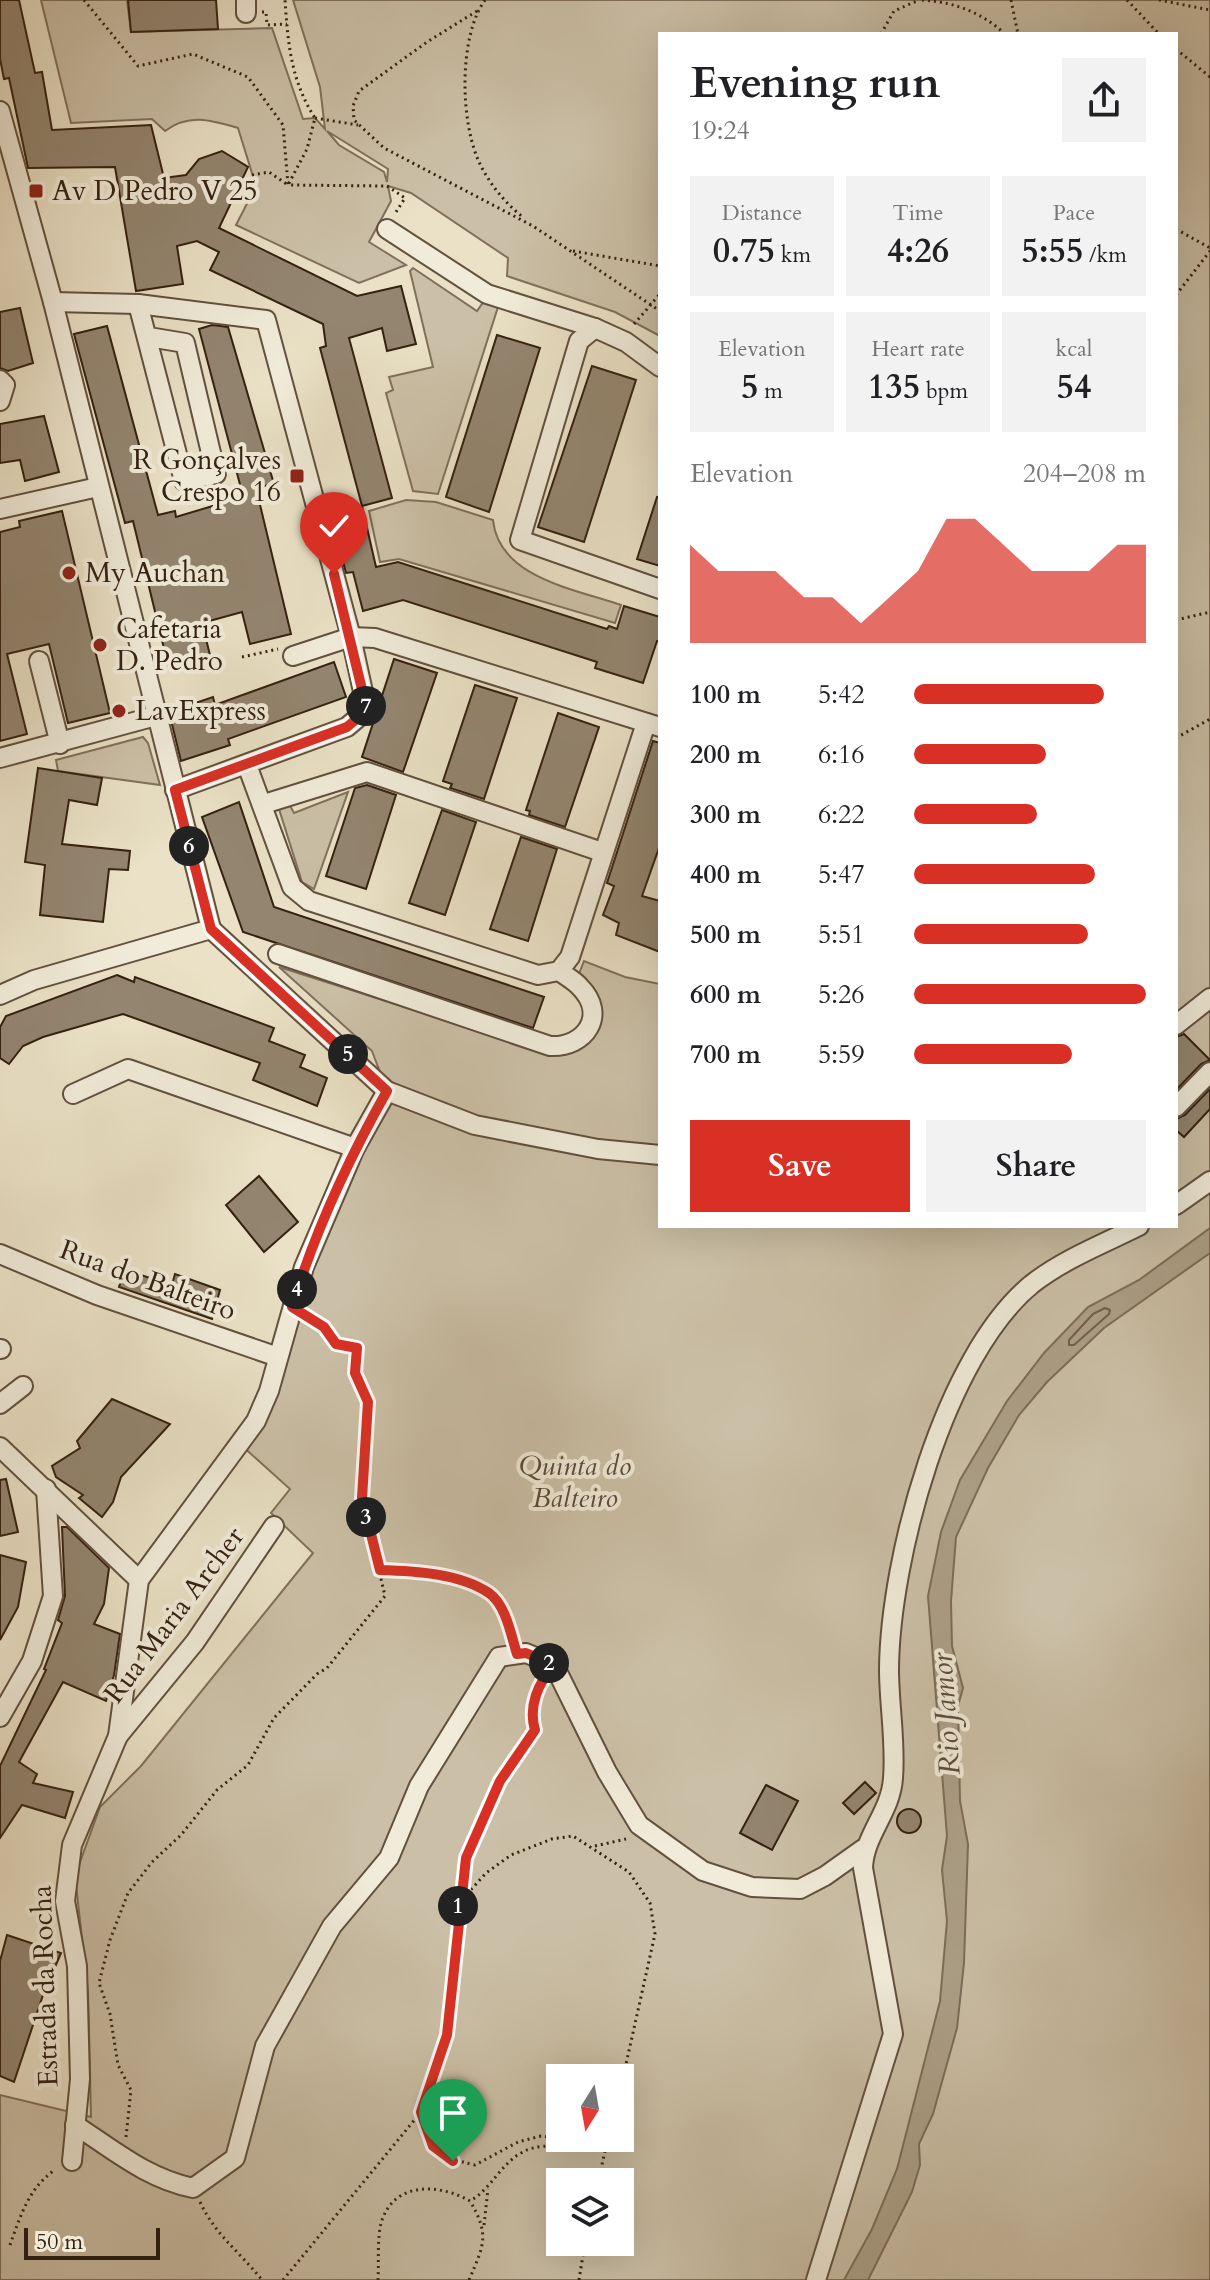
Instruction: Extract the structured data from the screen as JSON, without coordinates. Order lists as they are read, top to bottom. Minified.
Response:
{"streets":{"street":["Rua do Balteiro","Rua Maria Archer","Estrada da Rocha"]},"crossings":[["Rua Maria Archer","Estrada da Rocha"]],"water":["Rio Jamor"],"parks":["Quinta do Balteiro"],"places":{"transit":["Av D Pedro V 25","R Gonçalves Crespo 16"],"other":["My Auchan","Cafetaria D. Pedro","LavExpress"]},"scale_bar":"50 m","north":"bottom","page":{"heading":["Evening run","19:24"],"stats":[["Distance","0.75 km"],["Time","4:26"],["Pace","5:55 /km"],["Elevation","5 m"],["Heart rate","135 bpm"],["kcal","54"]],"chart":["Elevation","204–208 m"],"list":[{"name":"100 m","note":"5:42"},{"name":"200 m","note":"6:16"},{"name":"300 m","note":"6:22"},{"name":"400 m","note":"5:47"},{"name":"500 m","note":"5:51"},{"name":"600 m","note":"5:26"},{"name":"700 m","note":"5:59"}],"pins":["7","6","5","4","3","2","1"],"buttons":["Save","Share"],"scale":"50 m"}}
